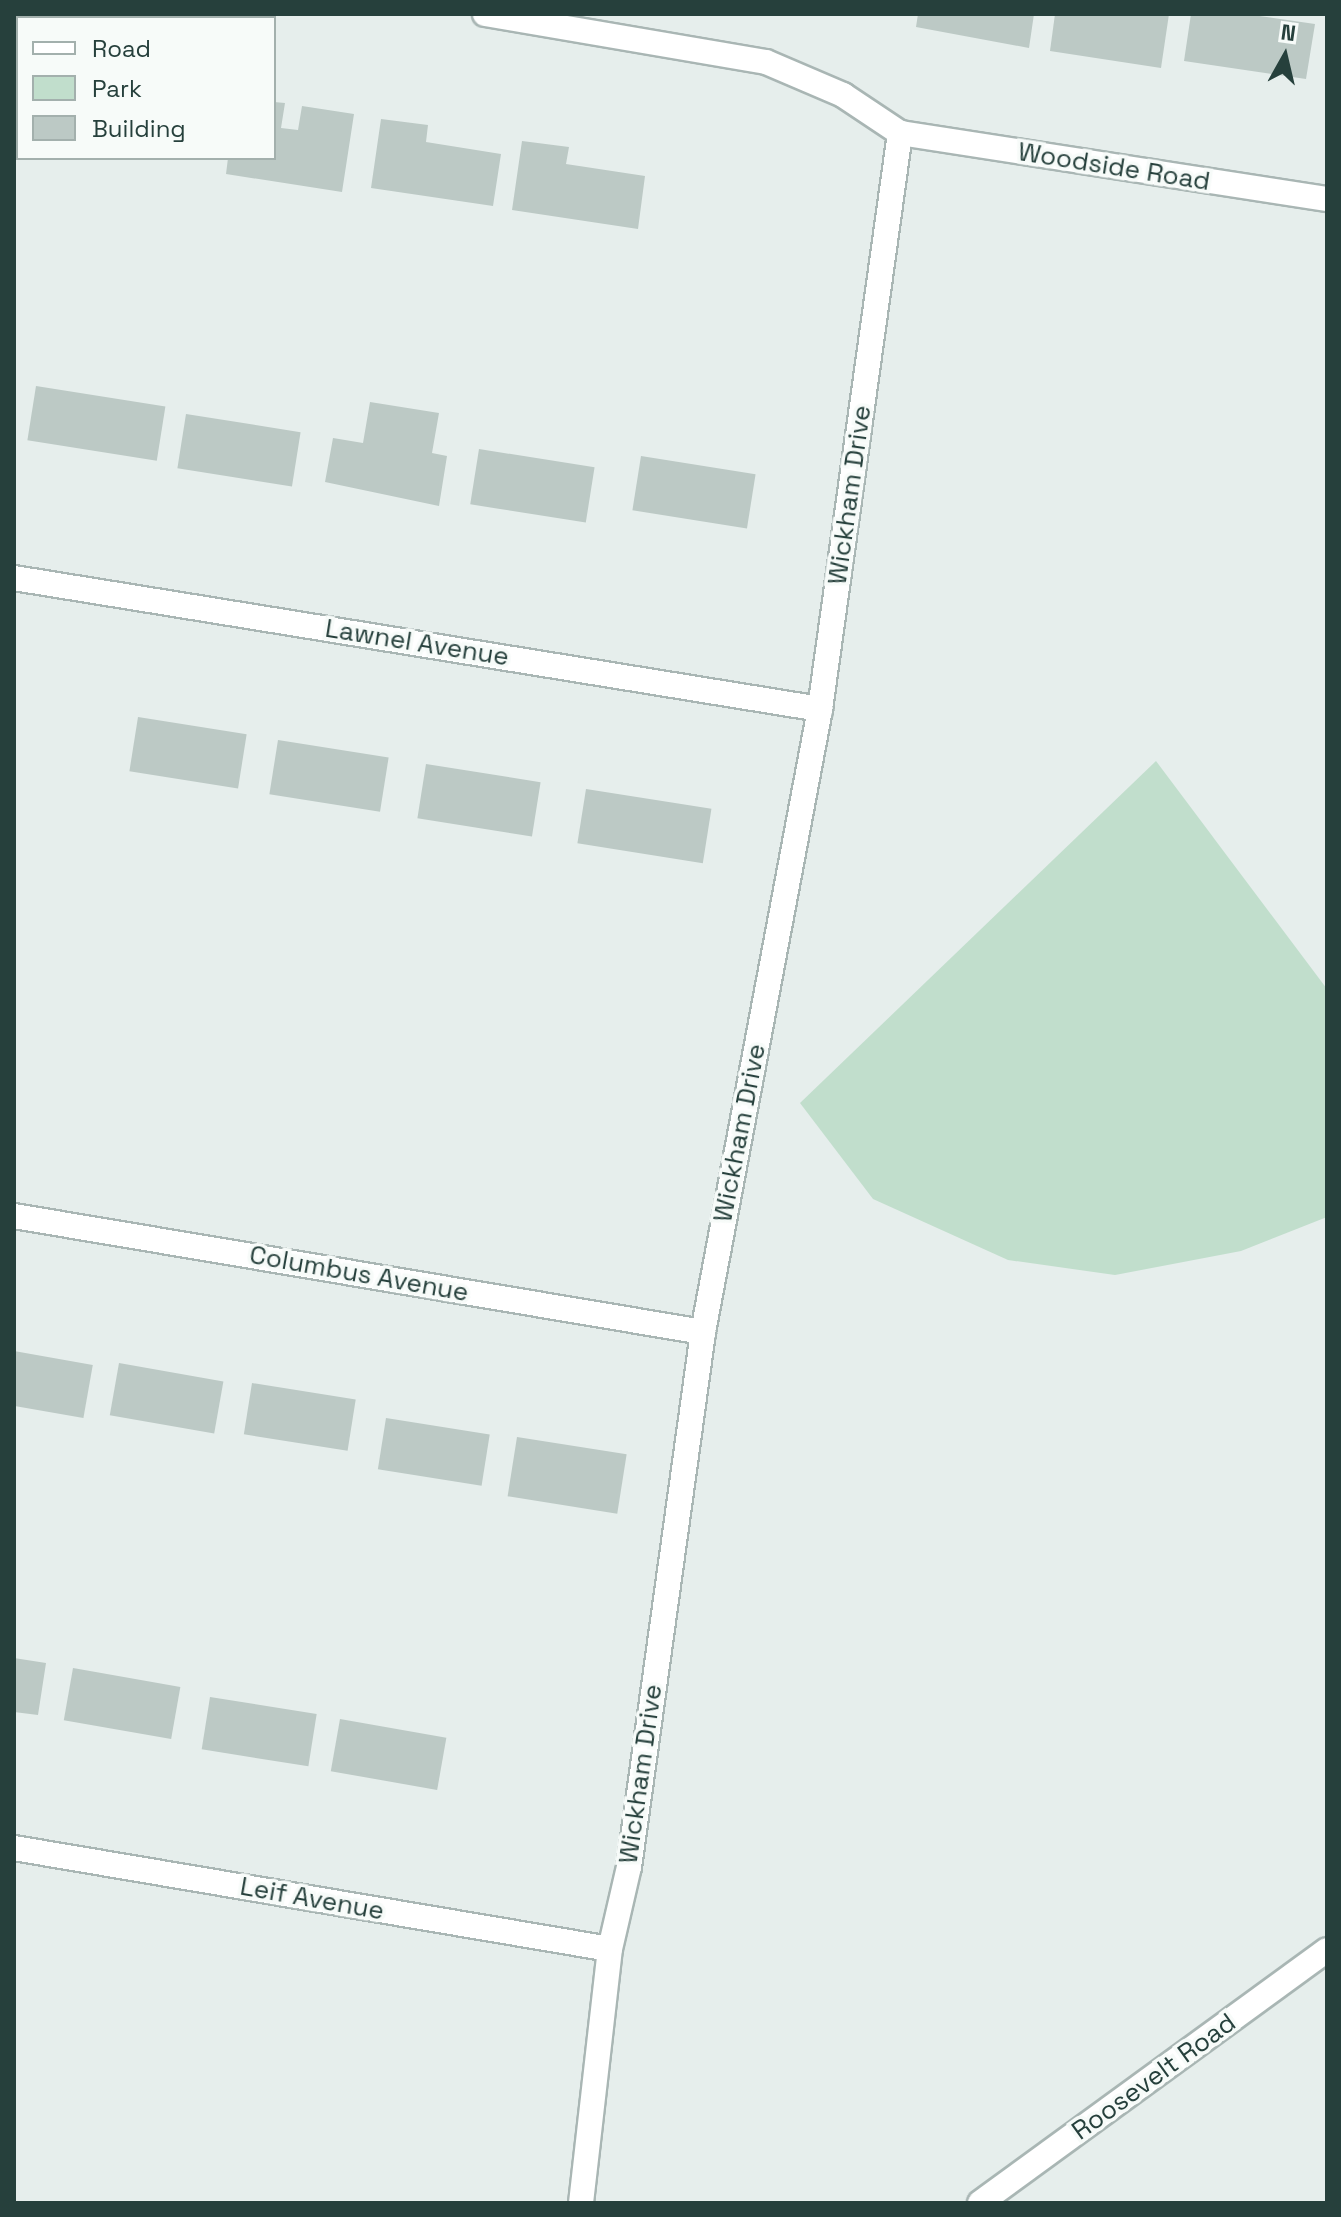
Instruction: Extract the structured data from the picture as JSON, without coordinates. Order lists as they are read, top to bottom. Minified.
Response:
{"streets":{"street":["Woodside Road","Wickham Drive","Lawnel Avenue","Columbus Avenue","Leif Avenue","Roosevelt Road"]},"crossings":[["Woodside Road","Wickham Drive"],["Wickham Drive","Lawnel Avenue"],["Wickham Drive","Columbus Avenue"],["Wickham Drive","Leif Avenue"]],"legend":["Road","Park","Building"],"north":"top"}
